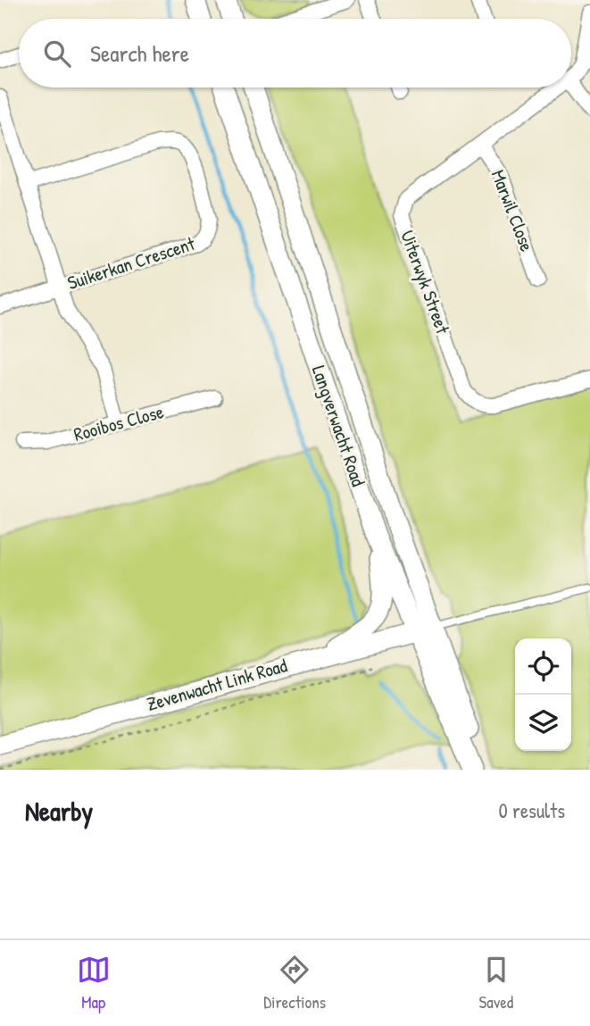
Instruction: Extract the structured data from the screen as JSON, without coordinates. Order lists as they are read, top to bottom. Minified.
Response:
{"streets":{"street":["Marwil Close","Suikerkan Crescent","Uiterwyk Street","Rooibos Close","Langverwacht Road","Zevenwacht Link Road"]},"crossings":[["Marwil Close","Uiterwyk Street"],["Langverwacht Road","Zevenwacht Link Road"]],"page":{"search":"Search here","heading":["Nearby","0 results"],"nav":["Map","Directions","Saved"]}}
